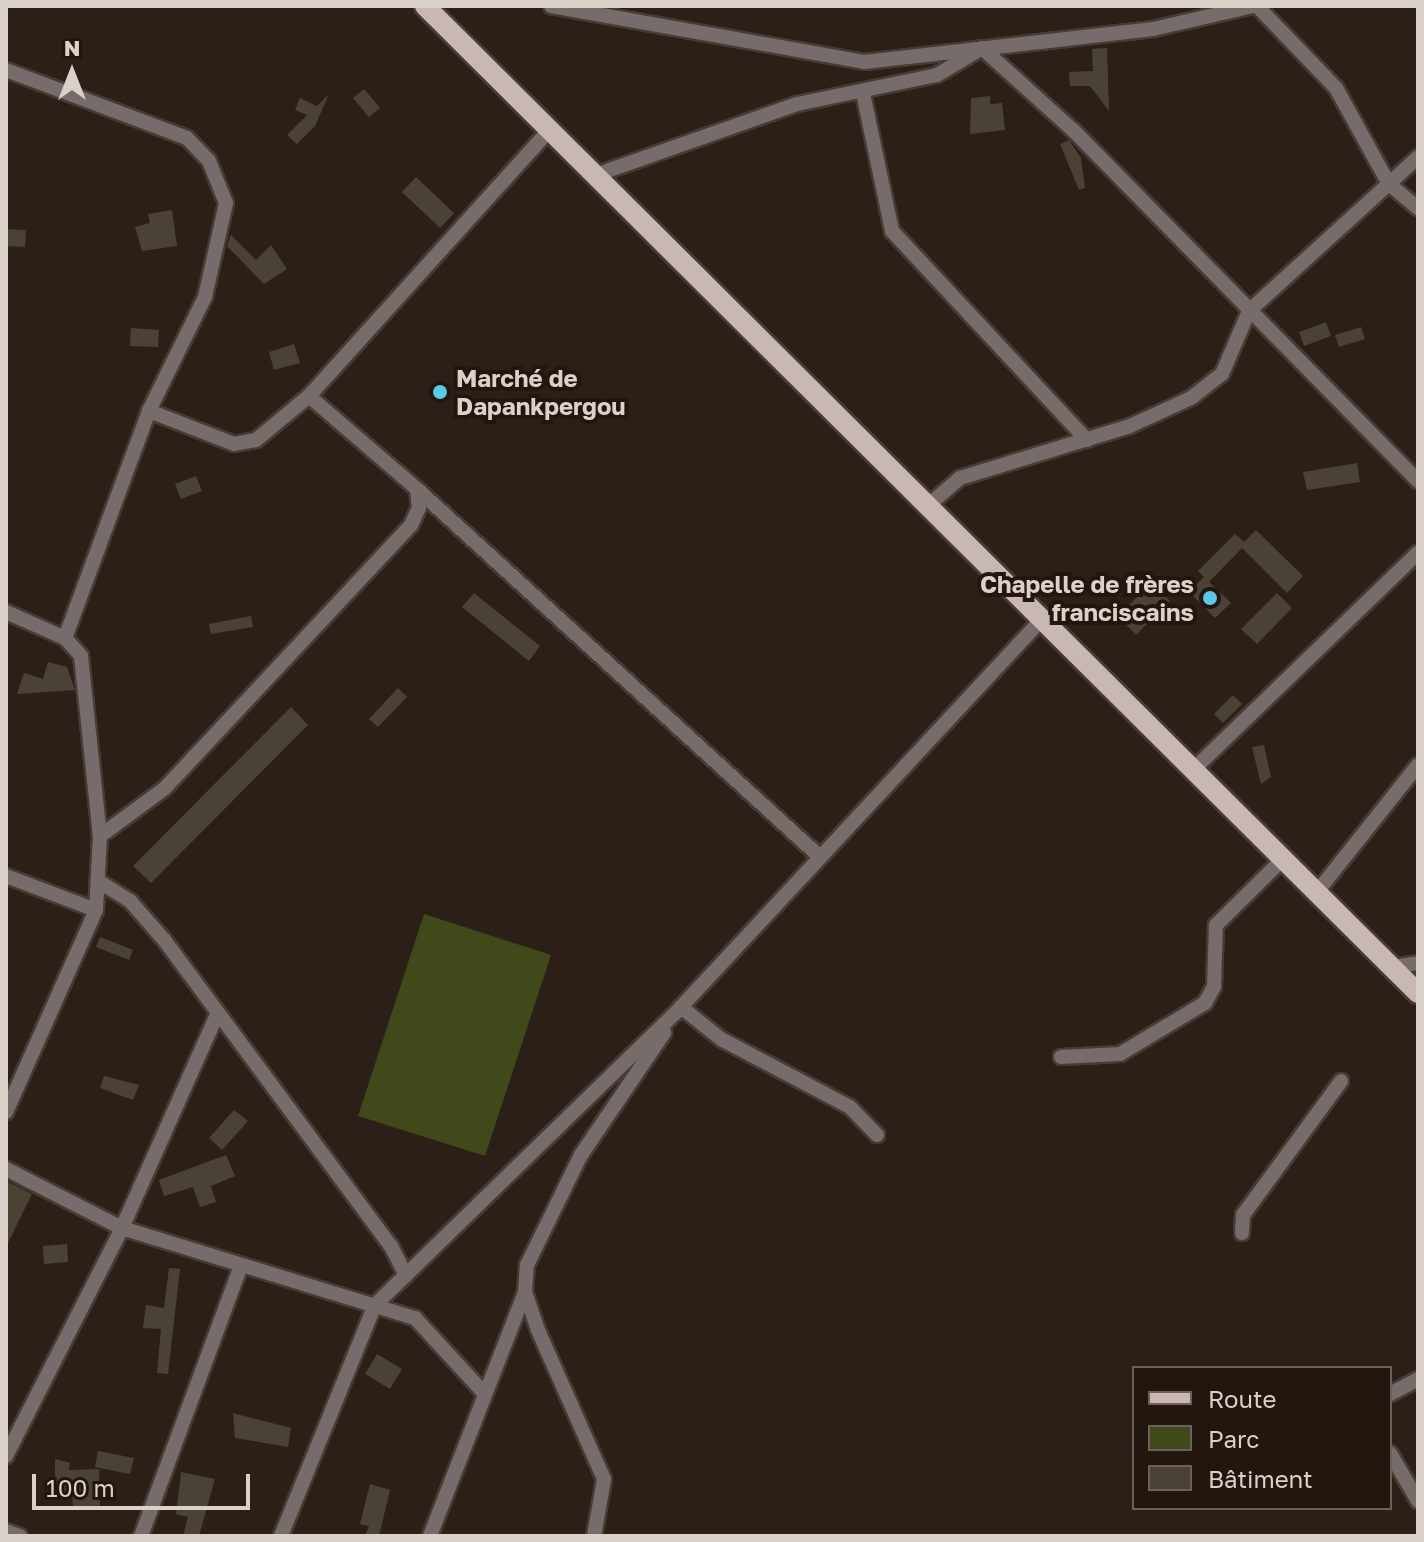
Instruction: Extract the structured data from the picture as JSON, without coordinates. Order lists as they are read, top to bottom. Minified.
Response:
{"places":["Marché de Dapankpergou","Chapelle de frères franciscains"],"legend":["Route","Parc","Bâtiment"],"scale_bar":"100 m","north":"top"}
